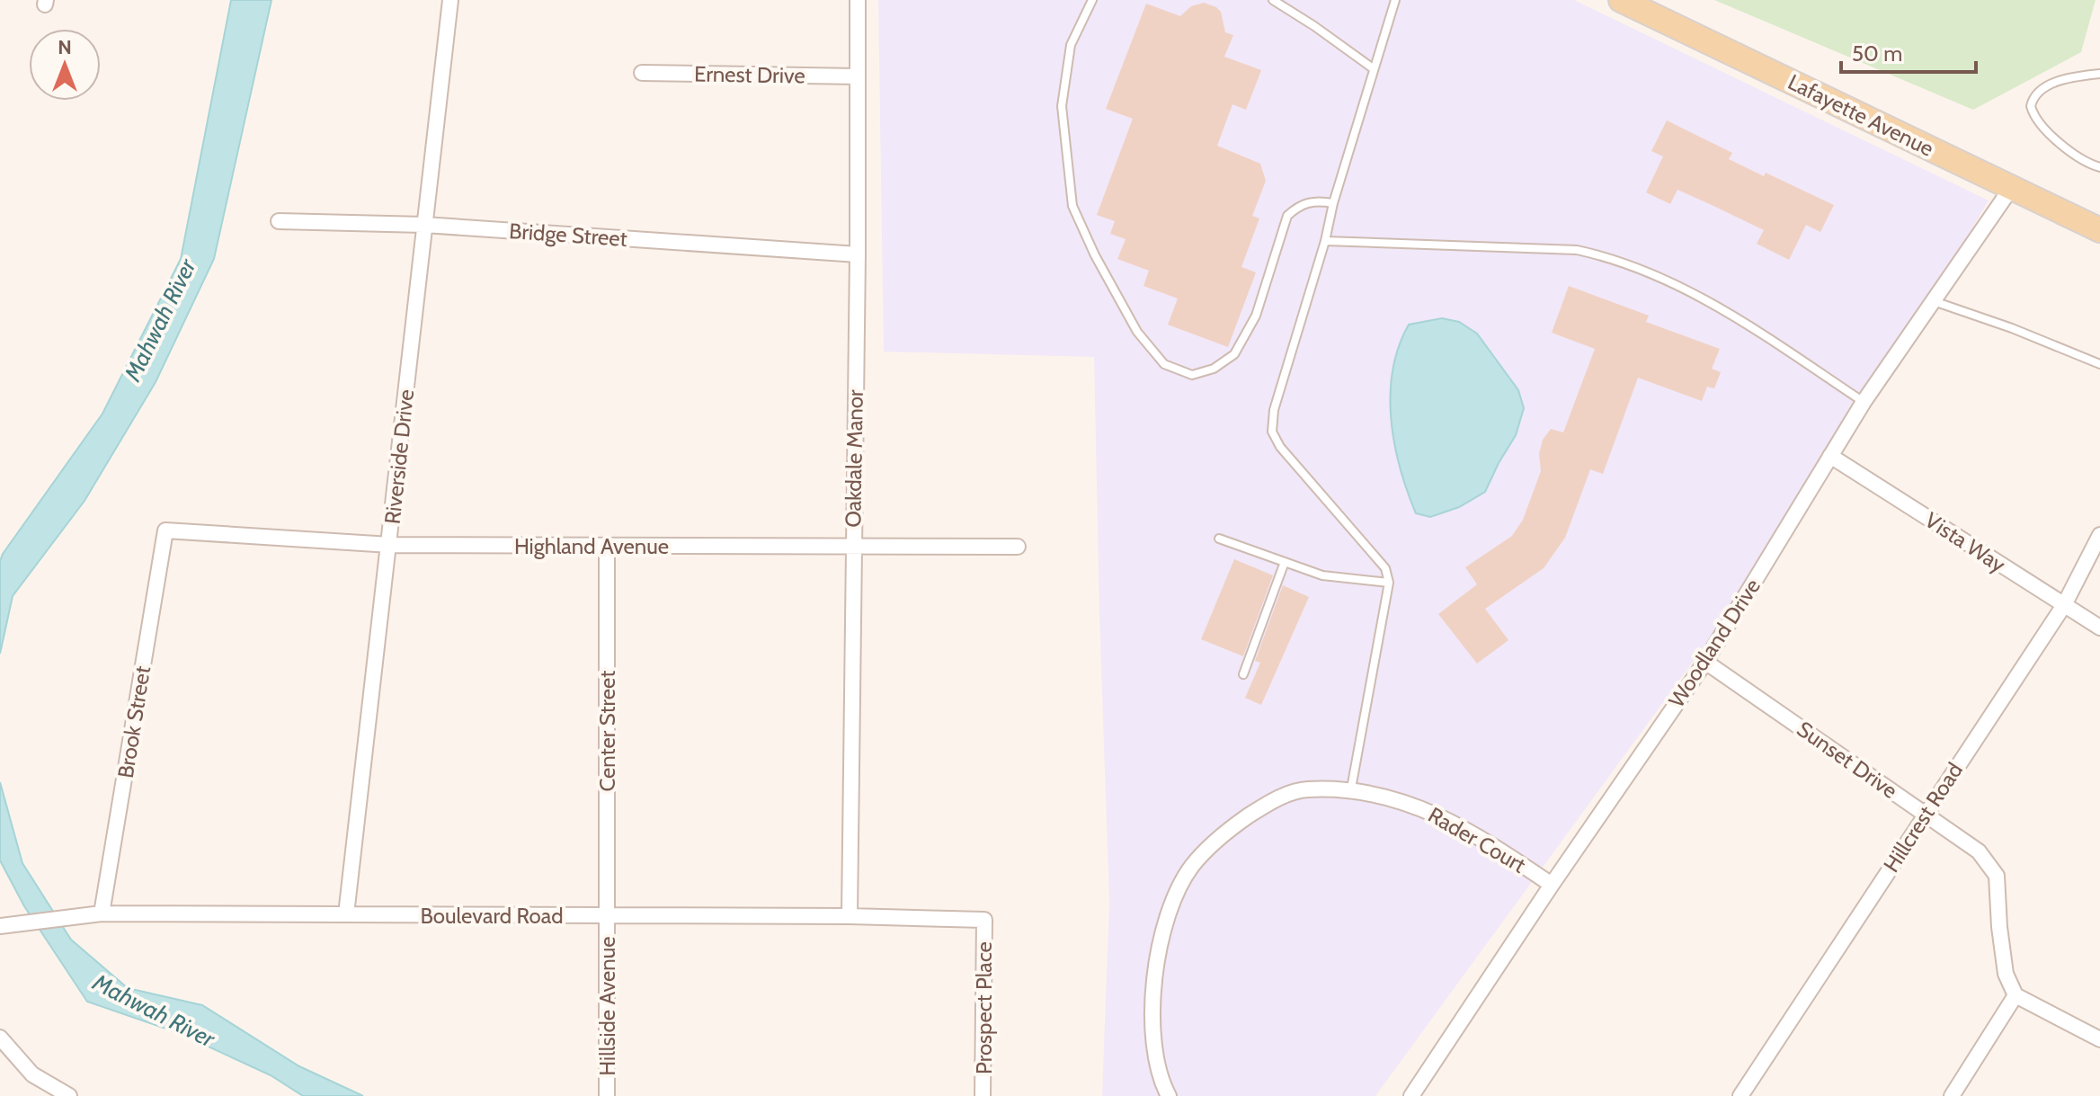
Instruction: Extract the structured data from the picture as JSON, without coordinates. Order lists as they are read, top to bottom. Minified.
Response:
{"streets":{"main road":["Lafayette Avenue"],"street":["Ernest Drive","Bridge Street","Riverside Drive","Oakdale Manor","Vista Way","Highland Avenue","Woodland Drive","Brook Street","Center Street","Sunset Drive","Hillcrest Road","Rader Court","Boulevard Road","Hillside Avenue","Prospect Place"]},"crossings":[["Ernest Drive","Oakdale Manor"],["Lafayette Avenue","Woodland Drive"],["Bridge Street","Riverside Drive"],["Bridge Street","Oakdale Manor"],["Riverside Drive","Highland Avenue"],["Riverside Drive","Boulevard Road"],["Oakdale Manor","Highland Avenue"],["Oakdale Manor","Boulevard Road"],["Vista Way","Woodland Drive"],["Vista Way","Hillcrest Road"],["Highland Avenue","Brook Street"],["Highland Avenue","Center Street"],["Woodland Drive","Sunset Drive"],["Woodland Drive","Rader Court"],["Brook Street","Boulevard Road"],["Center Street","Boulevard Road"],["Center Street","Hillside Avenue"],["Sunset Drive","Hillcrest Road"],["Boulevard Road","Hillside Avenue"],["Boulevard Road","Prospect Place"]],"water":["Mahwah River"],"scale_bar":"50 m","north":"top"}
